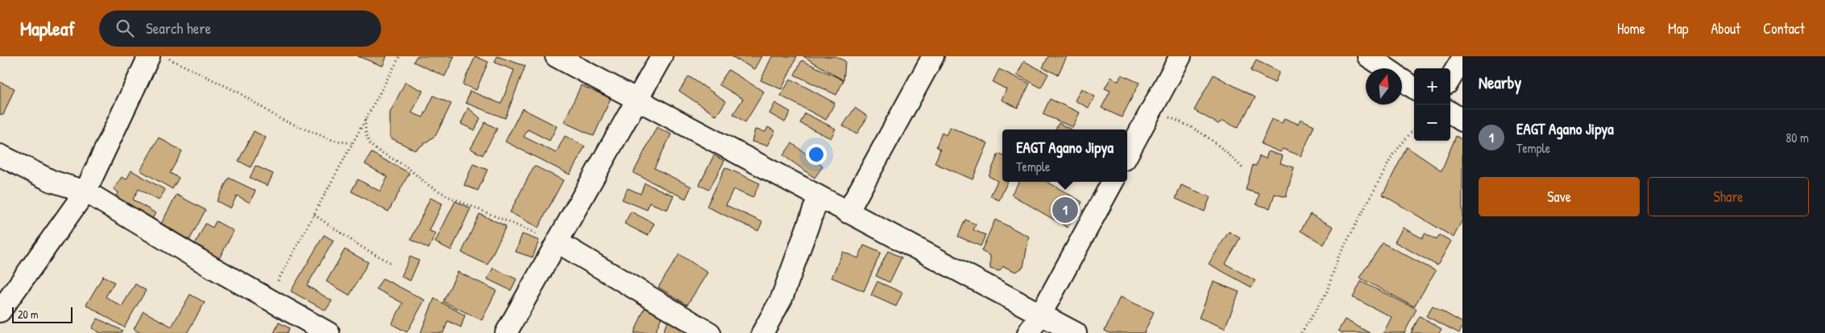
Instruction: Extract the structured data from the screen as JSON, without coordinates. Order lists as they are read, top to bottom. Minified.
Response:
{"scale_bar":"20 m","north":"top","page":{"header":"Mapleaf","search":"Search here","nav":["Home","Map","About","Contact"],"heading":"Nearby","map_buttons":["+","−"],"list":[{"mark":"1","name":"EAGT Agano Jipya","note":"Temple","value":"80 m"}],"popup":["EAGT Agano Jipya","Temple"],"buttons":["Save","Share"],"pins":"1","scale":"20 m"}}
